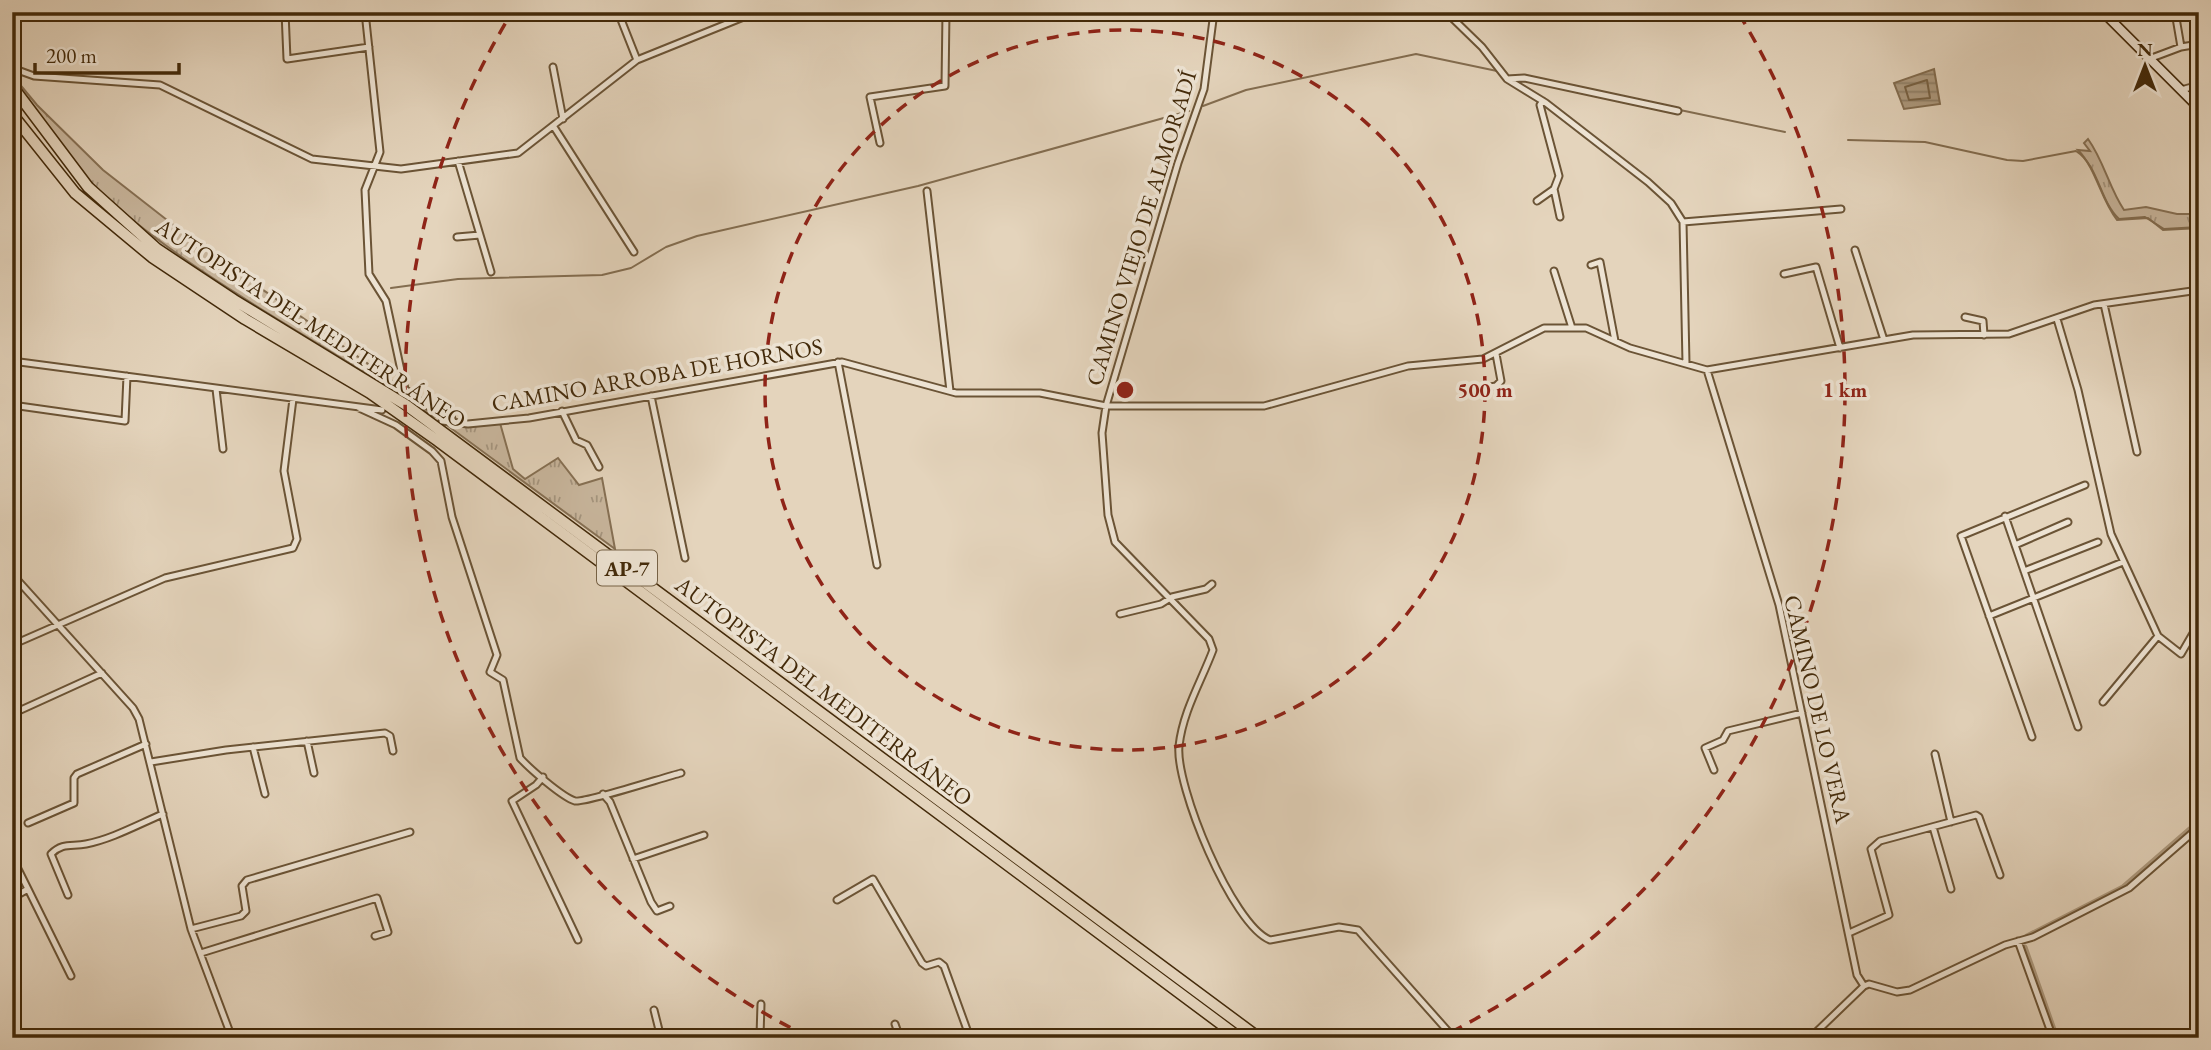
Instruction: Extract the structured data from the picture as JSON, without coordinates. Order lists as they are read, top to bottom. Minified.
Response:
{"streets":{"highway":["AUTOPISTA DEL MEDITERRÁNEO","AP-7"],"street":["CAMINO VIEJO DE ALMORADÍ","CAMINO ARROBA DE HORNOS","CAMINO DE LO VERA"]},"crossings":[["CAMINO VIEJO DE ALMORADÍ","CAMINO ARROBA DE HORNOS"],["CAMINO ARROBA DE HORNOS","CAMINO DE LO VERA"]],"scale_bar":"200 m","north":"top","rings":["500 m","1 km"]}
